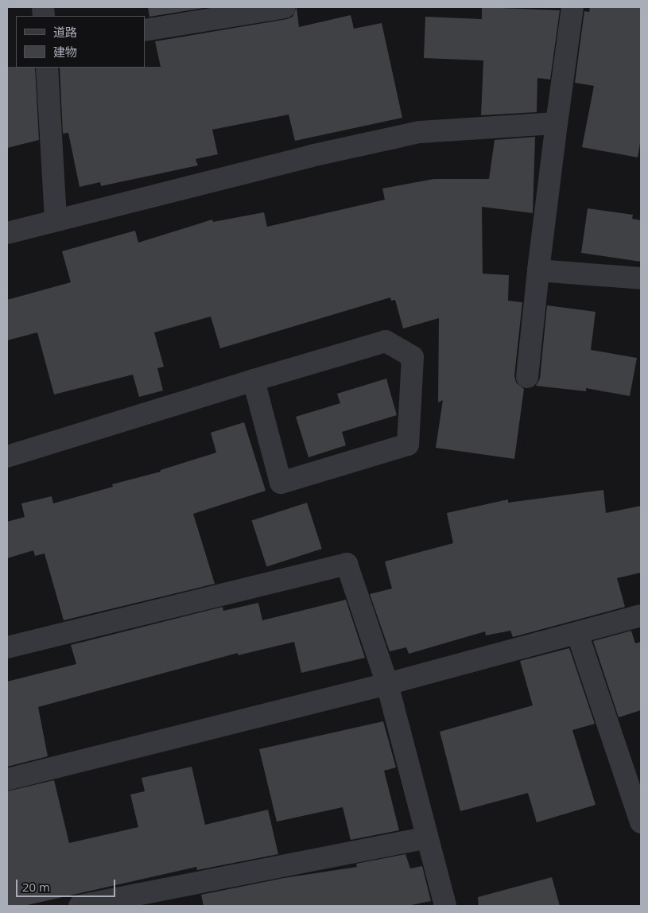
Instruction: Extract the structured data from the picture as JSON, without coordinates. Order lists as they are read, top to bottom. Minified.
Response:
{"legend":["道路","建物"],"scale_bar":"20 m"}
